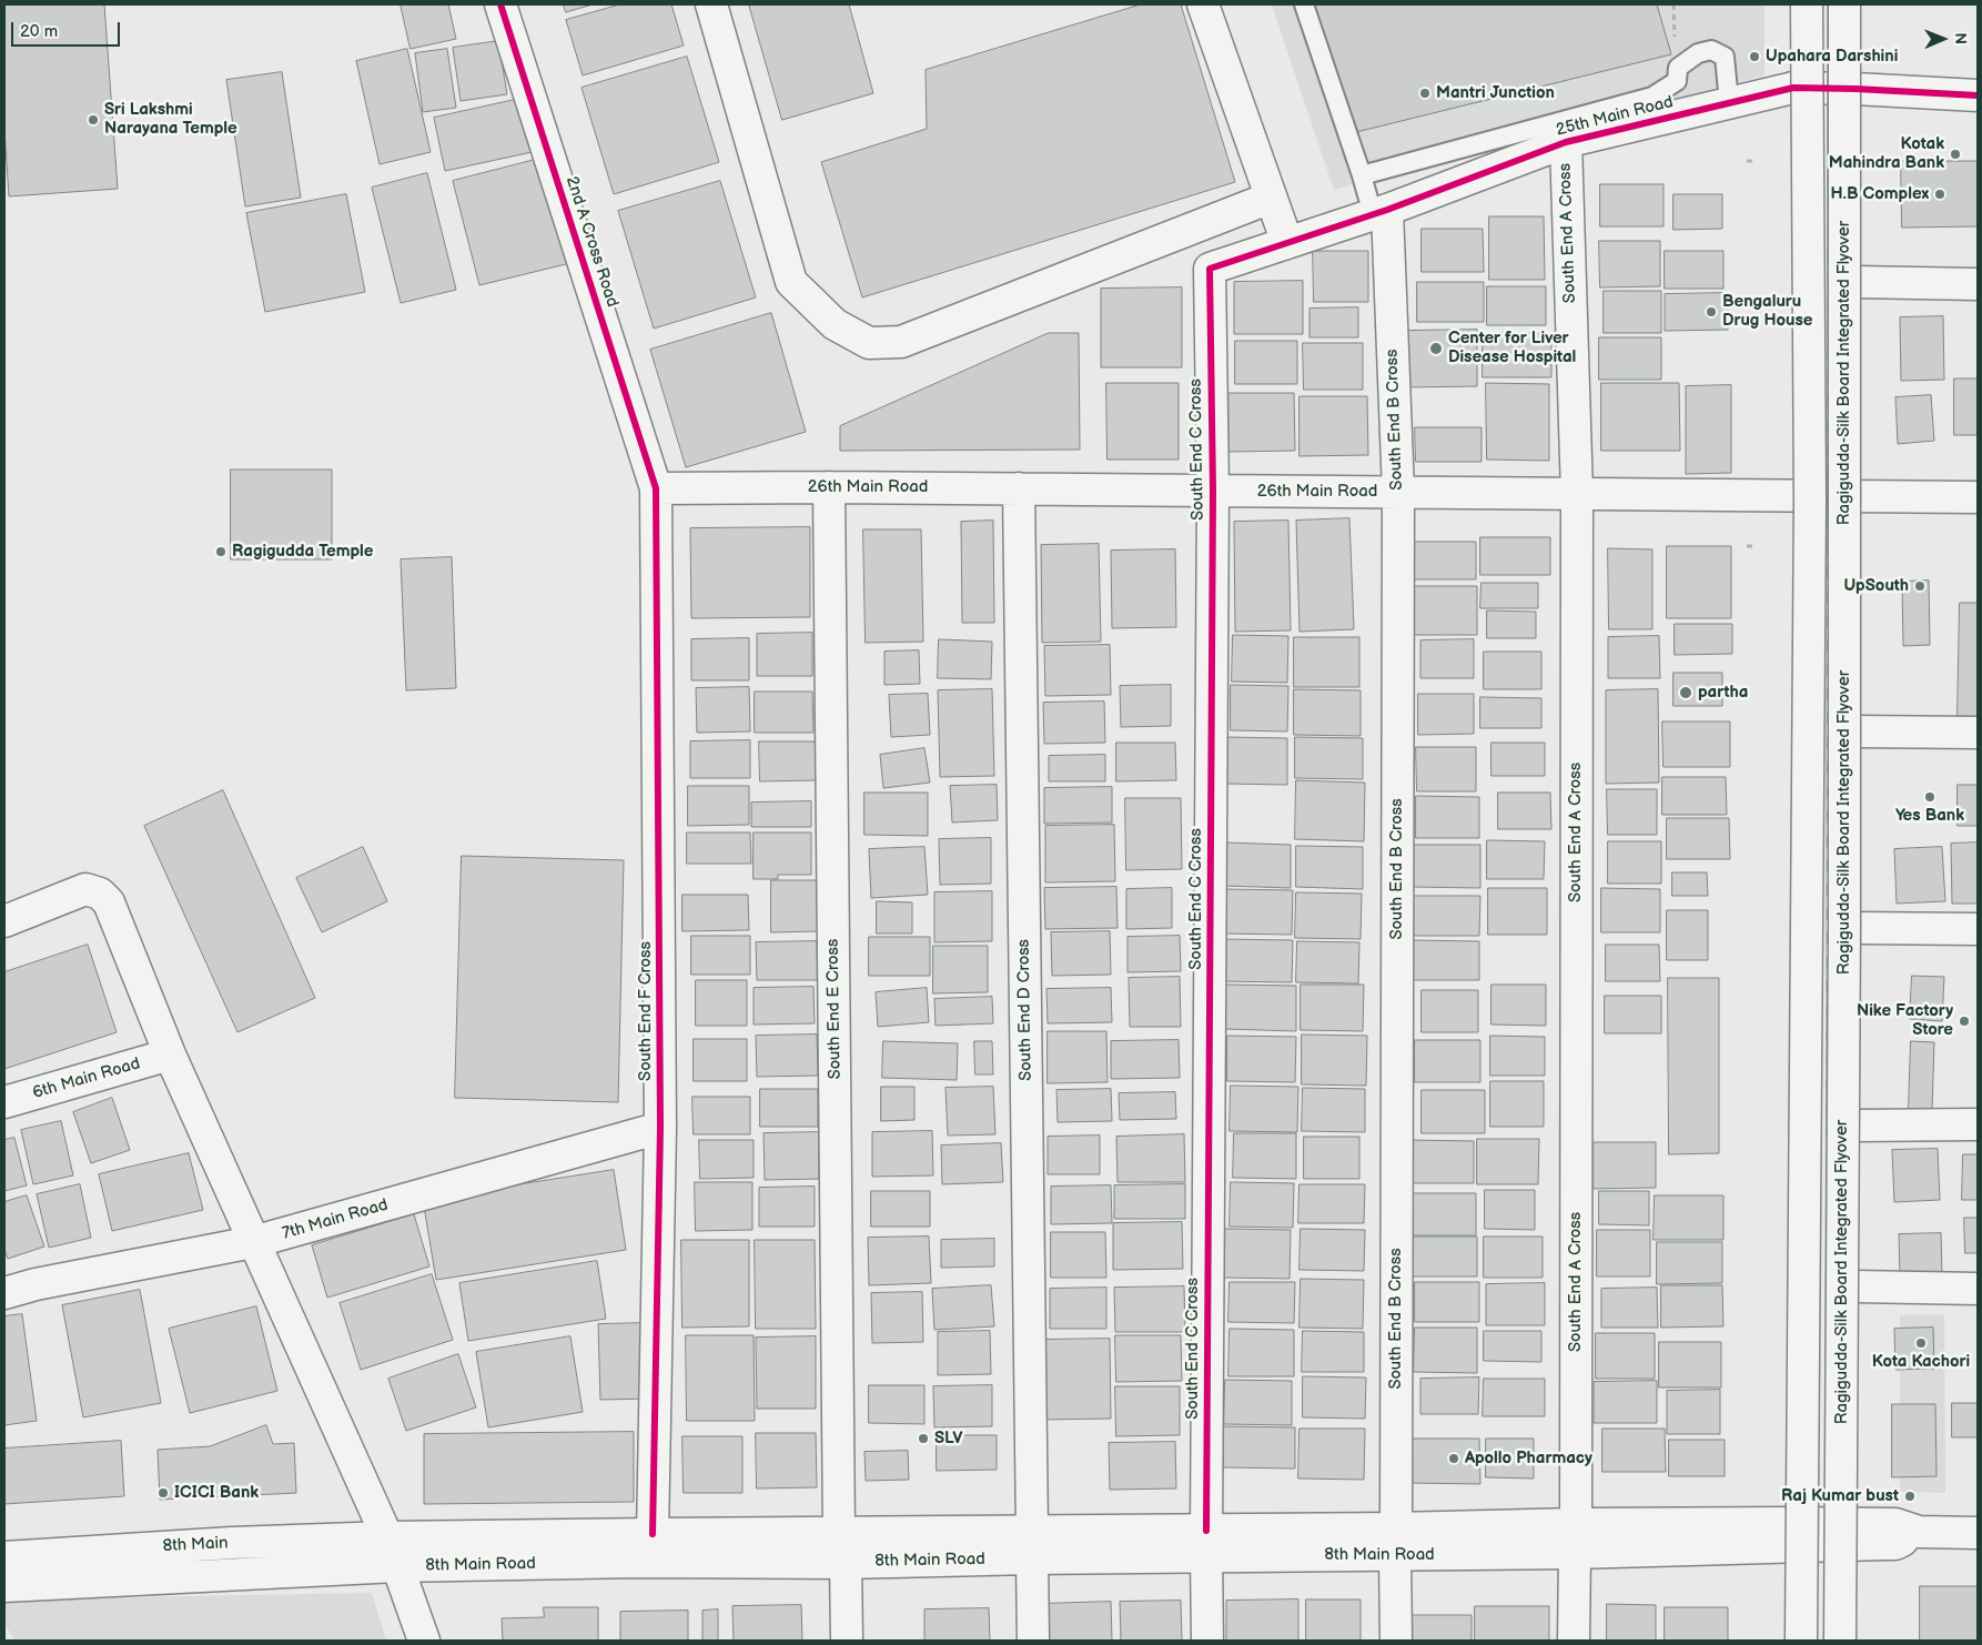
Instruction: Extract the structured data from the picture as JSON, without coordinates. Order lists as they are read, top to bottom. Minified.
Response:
{"streets":{"street":["25th Main Road","South End A Cross","2nd A Cross Road","Ragigudda-Silk Board Integrated Flyover","South End B Cross","South End C Cross","26th Main Road","South End E Cross","South End D Cross","South End F Cross","6th Main Road","7th Main Road","8th Main","8th Main Road"]},"crossings":[["25th Main Road","South End A Cross"],["25th Main Road","South End B Cross"],["25th Main Road","South End C Cross"],["South End A Cross","26th Main Road"],["South End A Cross","8th Main Road"],["2nd A Cross Road","26th Main Road"],["2nd A Cross Road","South End F Cross"],["South End B Cross","26th Main Road"],["South End B Cross","8th Main Road"],["South End C Cross","26th Main Road"],["South End C Cross","8th Main Road"],["26th Main Road","South End E Cross"],["26th Main Road","South End D Cross"],["26th Main Road","South End F Cross"],["South End E Cross","8th Main Road"],["South End D Cross","8th Main Road"],["South End F Cross","7th Main Road"],["South End F Cross","8th Main Road"],["8th Main","8th Main Road"]],"places":["Upahara Darshini","Mantri Junction","Sri Lakshmi Narayana Temple","Kotak Mahindra Bank","H.B Complex","Bengaluru Drug House","Center for Liver Disease Hospital","Ragigudda Temple","UpSouth","partha","Yes Bank","Nike Factory Store","Kota Kachori","SLV","Apollo Pharmacy","ICICI Bank","Raj Kumar bust"],"scale_bar":"20 m","north":"right"}
